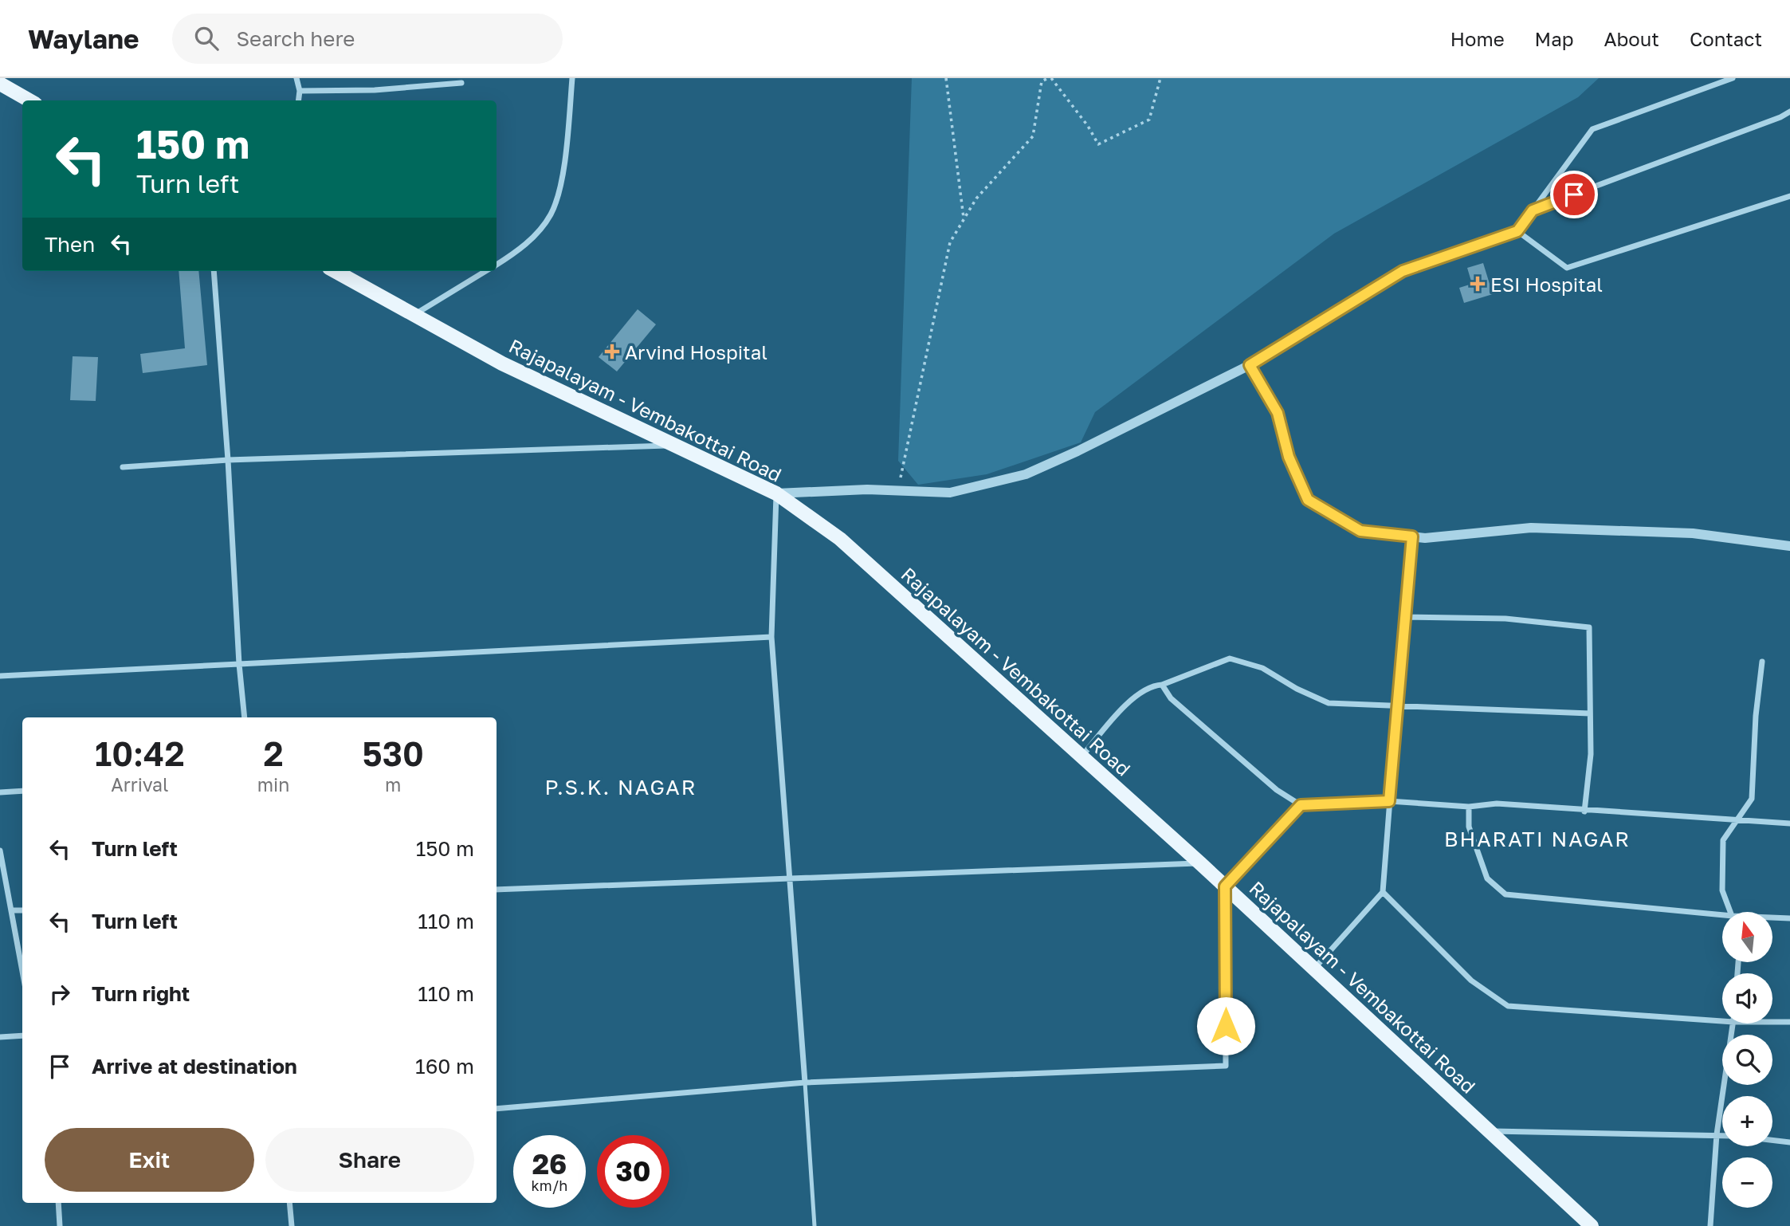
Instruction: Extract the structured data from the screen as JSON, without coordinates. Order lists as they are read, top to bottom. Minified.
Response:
{"streets":{"main road":["Rajapalayam - Vembakottai Road"]},"districts":["P.S.K. NAGAR","BHARATI NAGAR"],"places":{"health":["ESI Hospital","Arvind Hospital"]},"north":"top","page":{"header":"Waylane","search":"Search here","nav":["Home","Map","About","Contact"],"turn":["150 m","Turn left"],"then":"Then","eta":["10:42","Arrival","2","min","530","m"],"list":[{"name":"Turn left","value":"150 m"},{"name":"Turn left","value":"110 m"},{"name":"Turn right","value":"110 m"},{"name":"Arrive at destination","value":"160 m"}],"map_buttons":["+","−"],"buttons":["Exit","Share"],"speed":"26 km/h","limit":"30"}}
